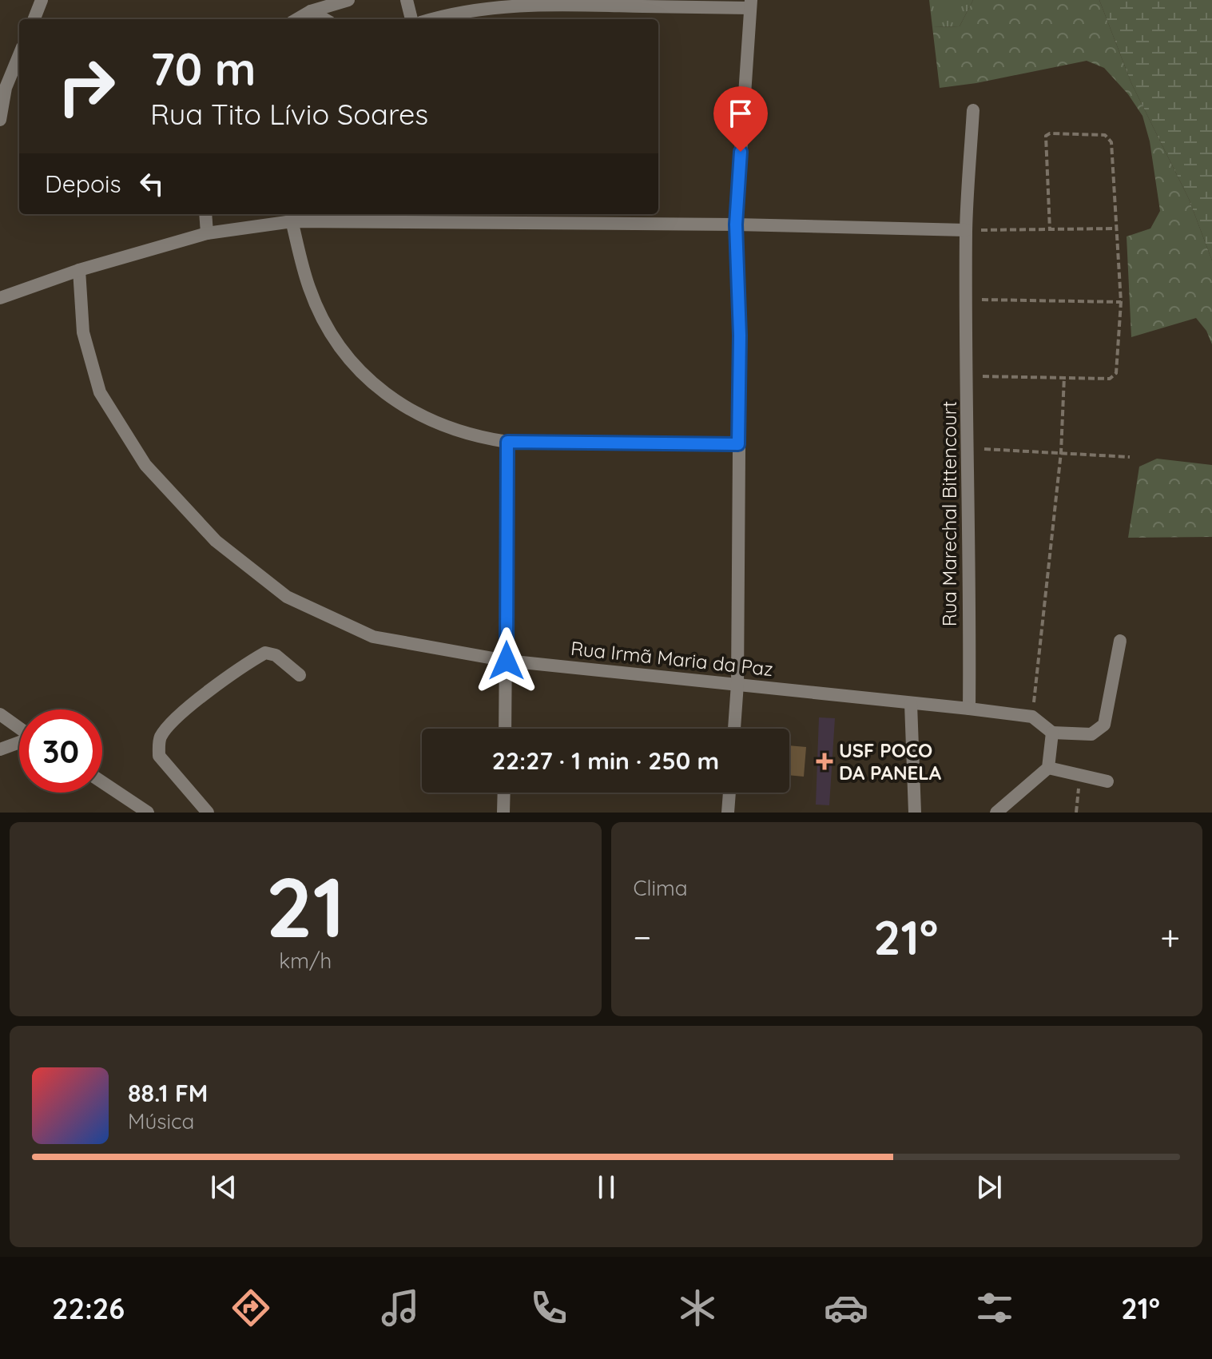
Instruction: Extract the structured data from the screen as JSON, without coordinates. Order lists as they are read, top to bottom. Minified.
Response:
{"streets":{"street":["Rua Marechal Bittencourt","Rua Irmã Maria da Paz"]},"crossings":[["Rua Marechal Bittencourt","Rua Irmã Maria da Paz"]],"places":{"health":["USF POCO DA PANELA"]},"page":{"turn":["70 m","Rua Tito Lívio Soares"],"then":"Depois","limit":"30","trip":"22:27 · 1 min · 250 m","tile":[["21","km/h"],"Clima"],"heat":["−","21°","+"],"song":["88.1 FM","Música"],"tabs":["22:26","21°"]}}
